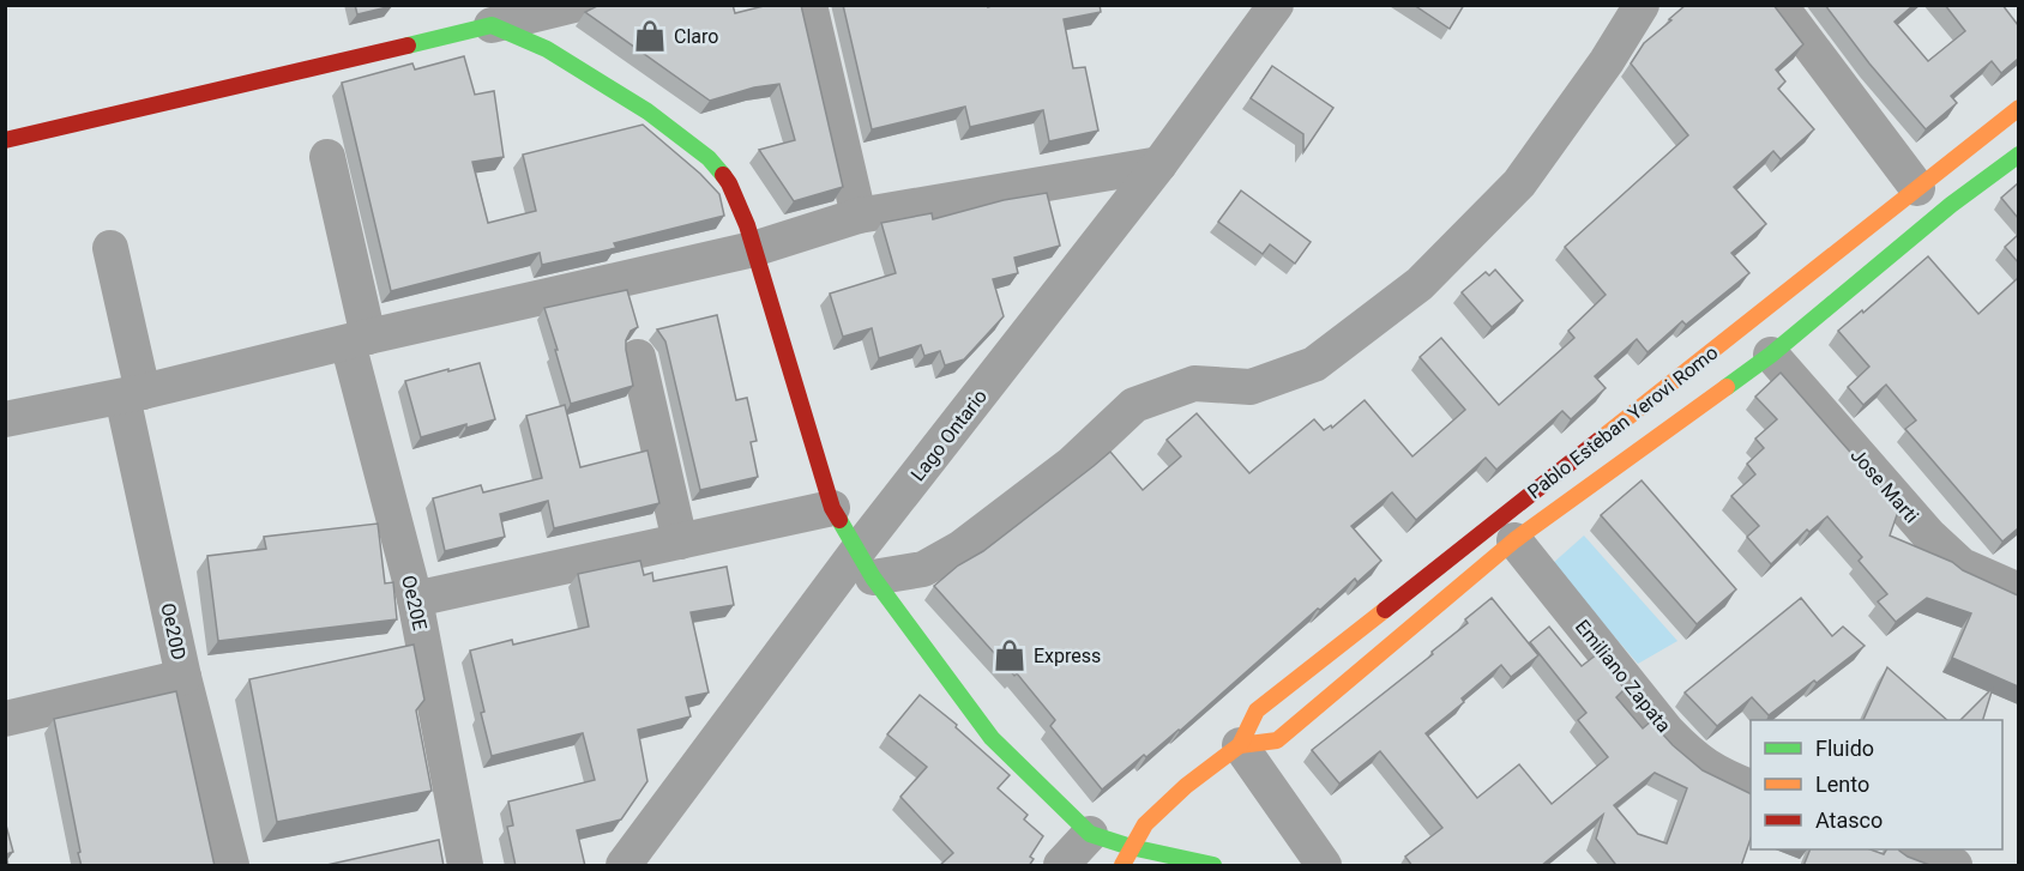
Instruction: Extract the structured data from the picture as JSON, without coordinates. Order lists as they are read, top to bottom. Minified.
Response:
{"streets":{"street":["Pablo Esteban Yerovi Romo","Lago Ontario","Jose Marti","Oe20E","Oe20D","Emiliano Zapata"]},"crossings":[["Pablo Esteban Yerovi Romo","Jose Marti"],["Pablo Esteban Yerovi Romo","Emiliano Zapata"]],"places":{"shop":["Claro","Express"]},"legend":["Fluido","Lento","Atasco"]}
